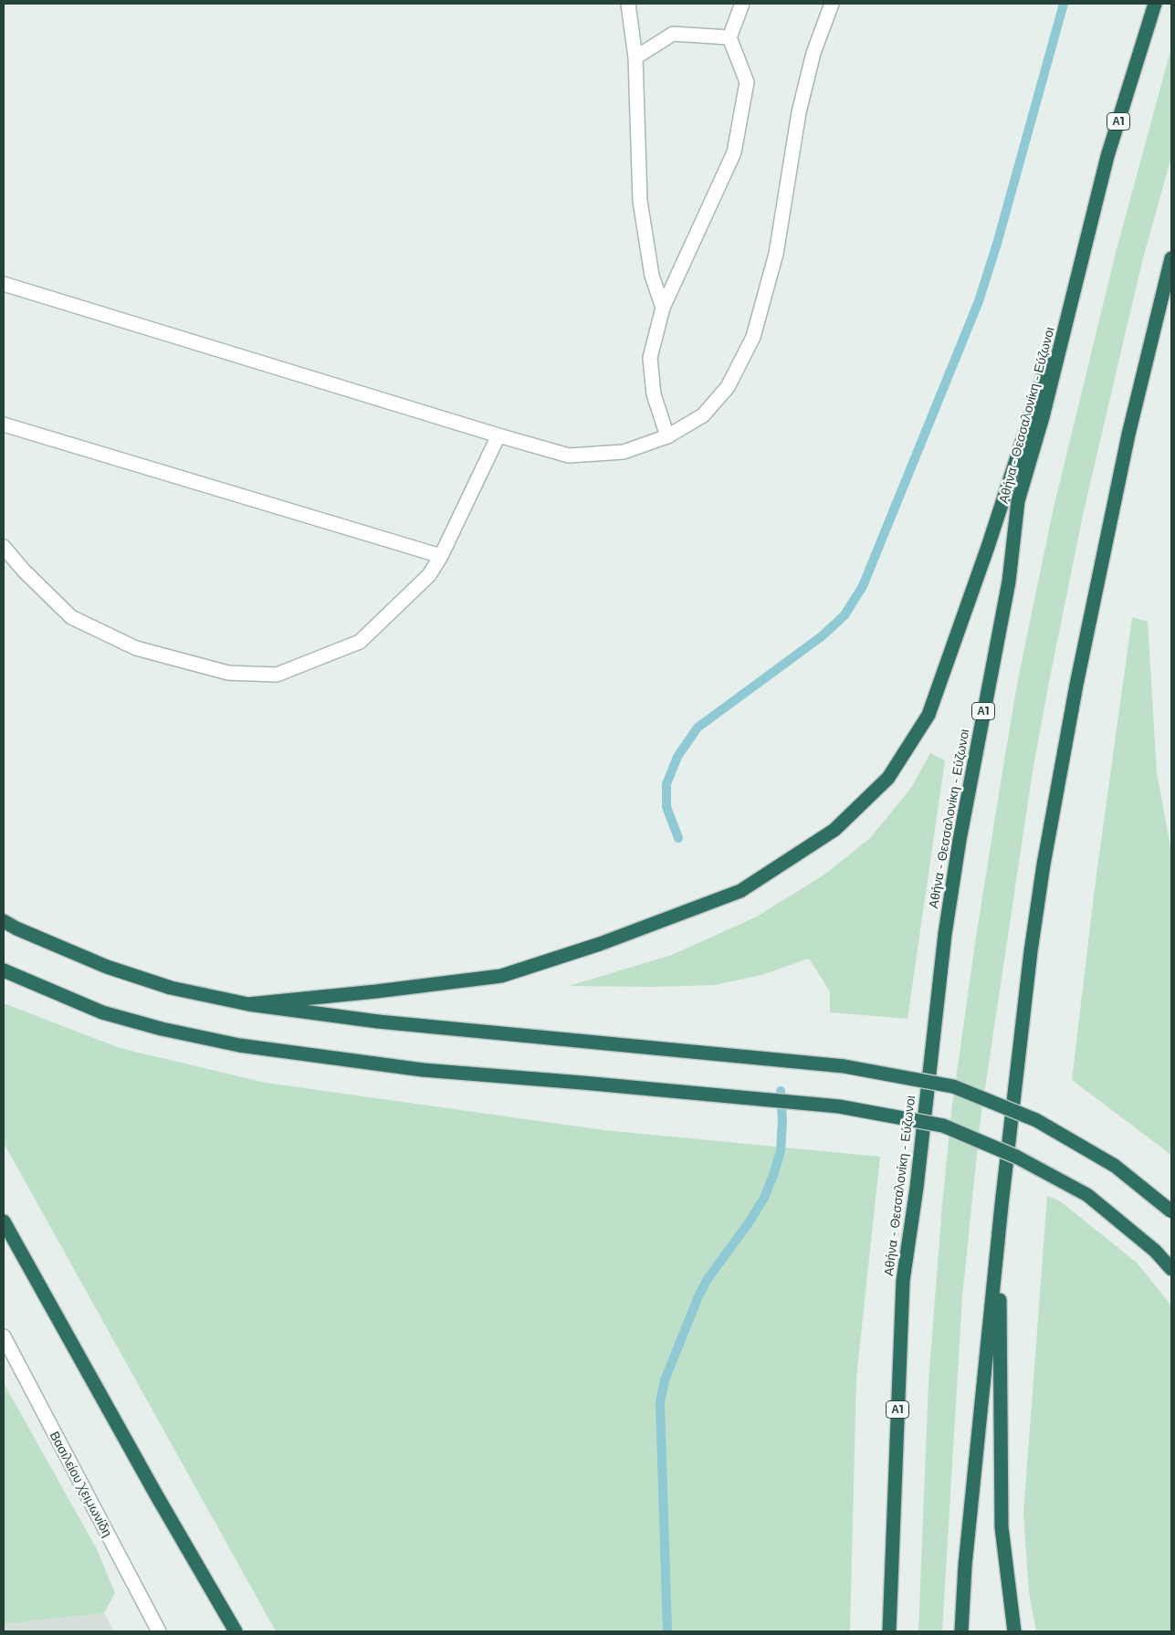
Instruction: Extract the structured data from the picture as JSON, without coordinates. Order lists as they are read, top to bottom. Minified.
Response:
{"streets":{"highway":["Α1","Αθήνα - Θεσσαλονίκη - Εύζωνοι"],"street":["Βασιλείου Χειμωνίδη"]}}
